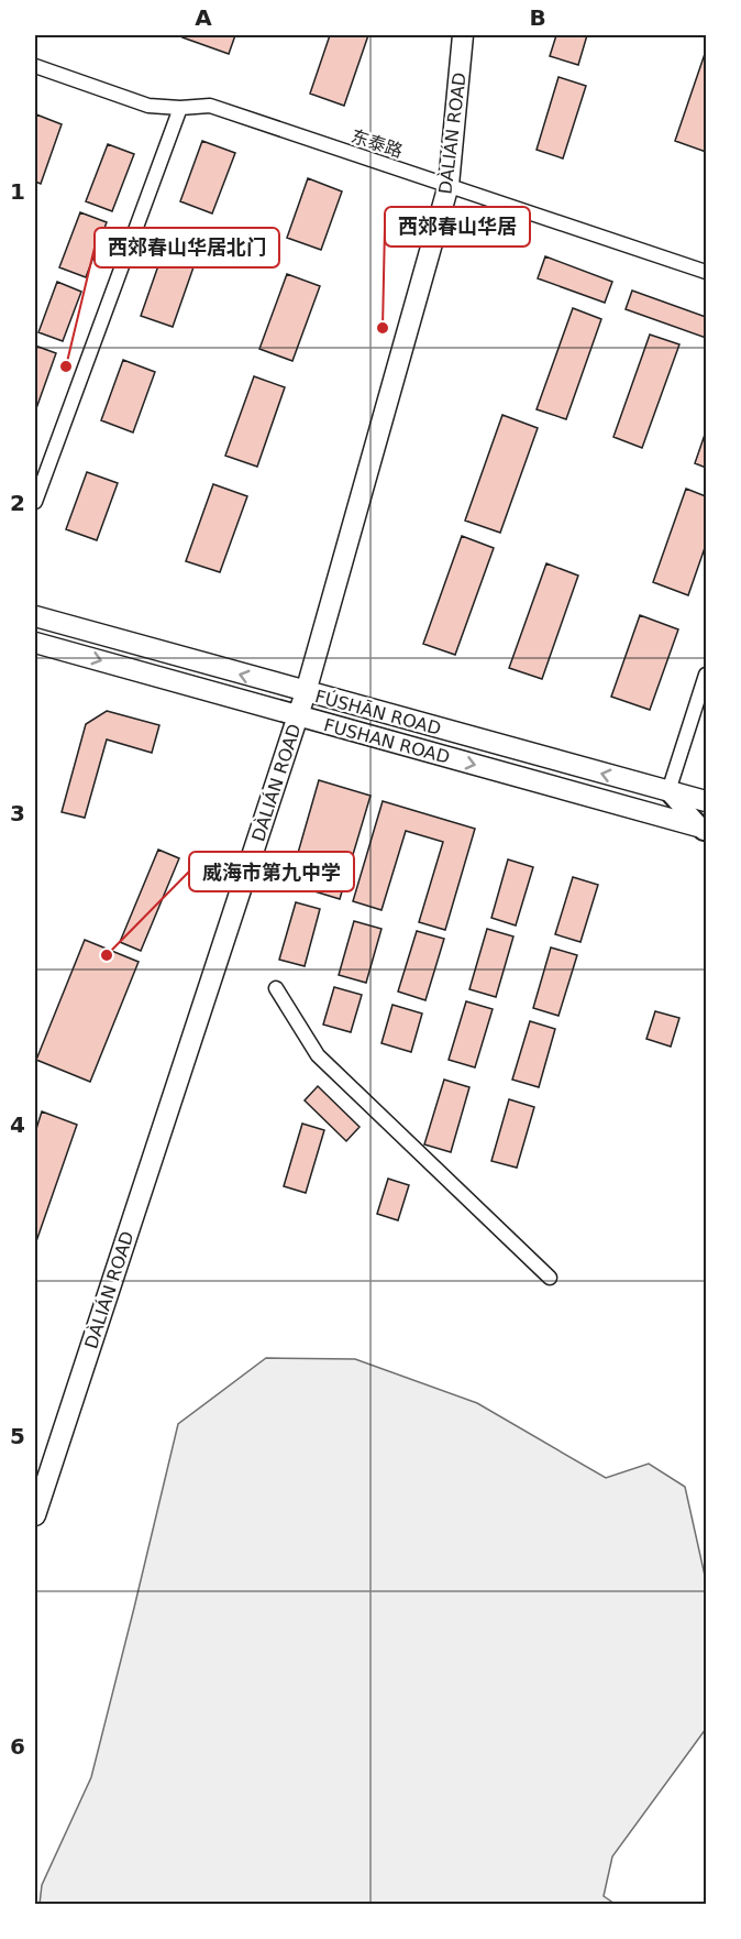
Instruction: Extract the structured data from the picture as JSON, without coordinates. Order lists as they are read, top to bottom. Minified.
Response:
{"streets":{"main road":["DÀLIÁN ROAD","FÚSHĀN ROAD","FUSHAN ROAD"],"street":["东泰路"]},"crossings":[["DÀLIÁN ROAD","东泰路"],["DÀLIÁN ROAD","FÚSHĀN ROAD"],["DÀLIÁN ROAD","FUSHAN ROAD"]],"one_way":["FÚSHĀN ROAD","FUSHAN ROAD"],"places":["西郊春山华居","西郊春山华居北门","威海市第九中学"],"grid":{"columns":["A","B"],"rows":["1","2","3","4","5","6"]}}
